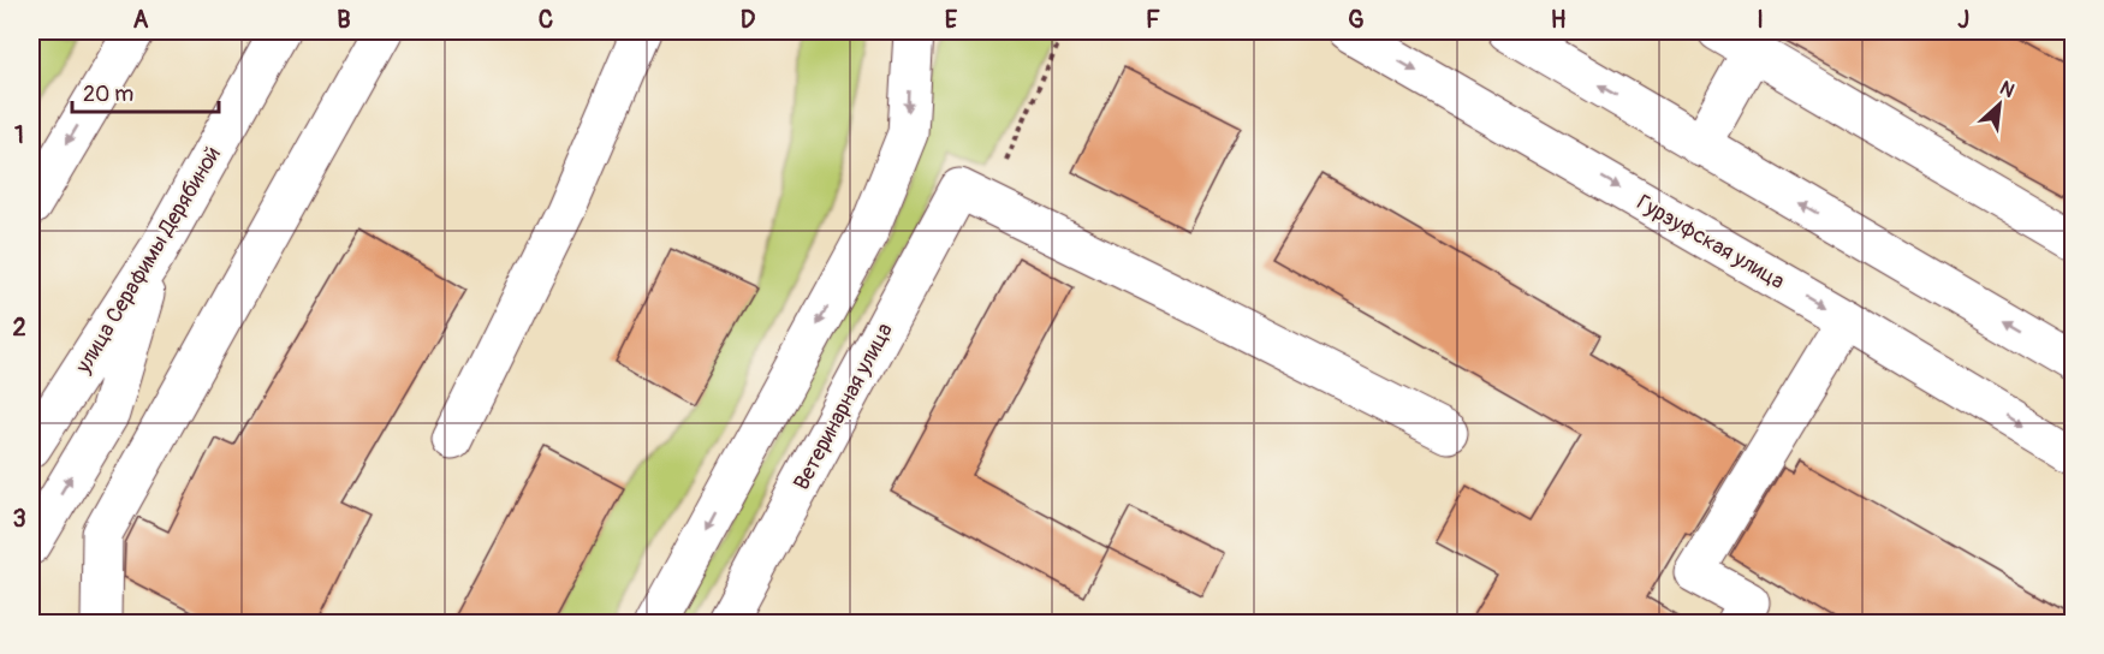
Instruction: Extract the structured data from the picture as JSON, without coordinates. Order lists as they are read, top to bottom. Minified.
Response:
{"streets":{"main road":["Гурзуфская улица","улица Серафимы Дерябиной","Ветеринарная улица"]},"scale_bar":"20 m","north":"top right","grid":{"columns":["A","B","C","D","E","F","G","H","I","J"],"rows":["1","2","3"]}}
